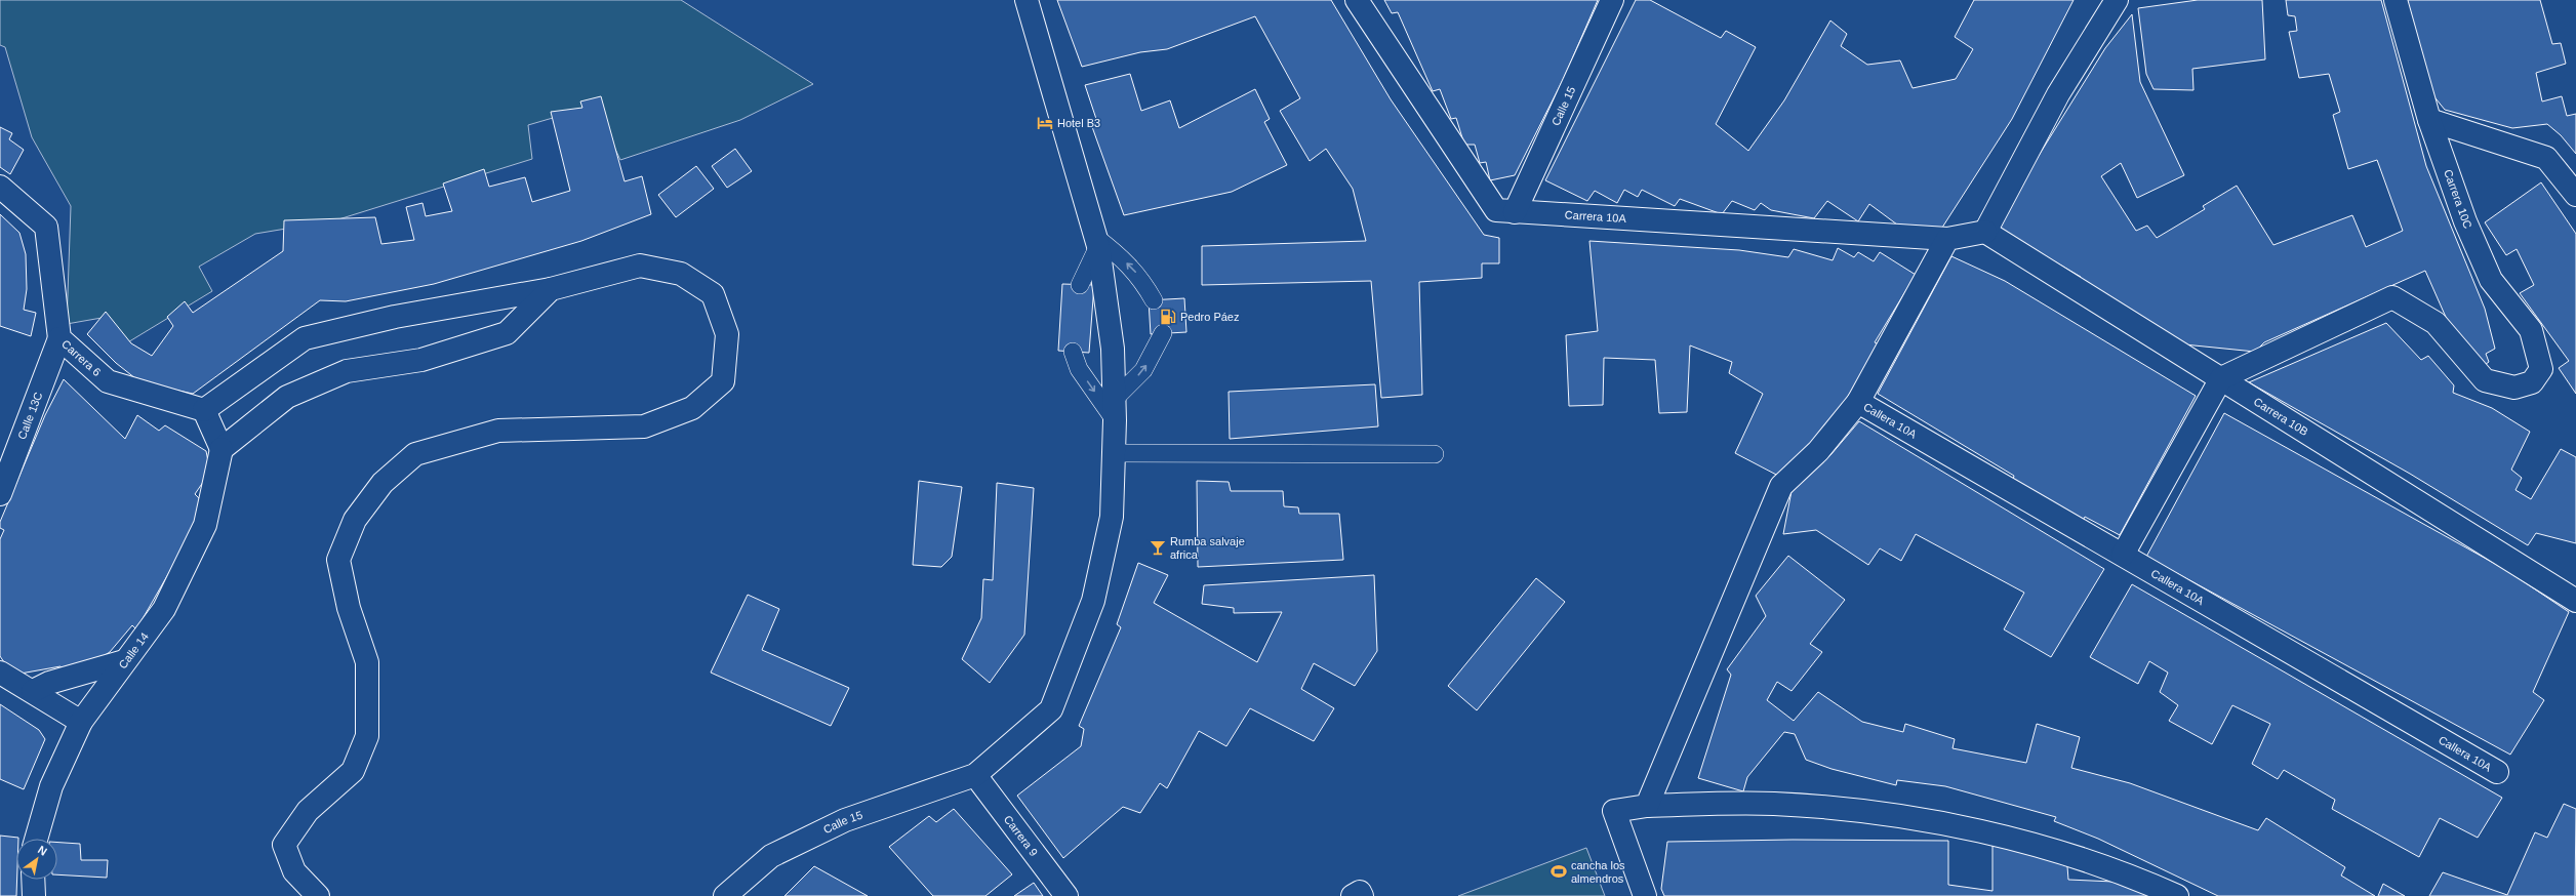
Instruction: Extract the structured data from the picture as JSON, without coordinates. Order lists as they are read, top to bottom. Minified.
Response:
{"streets":{"street":["Calle 15","Carrera 10C","Carrera 10A","Carrera 6","Calle 13C","Carrera 10B","Callera 10A","Calle 14","Carrera 9"]},"crossings":[["Calle 15","Carrera 10A"],["Calle 15","Carrera 9"],["Carrera 10C","Carrera 10B"],["Carrera 10A","Carrera 10B"],["Carrera 6","Calle 13C"]],"places":{"hotel":["Hotel B3"],"fuel station":["Pedro Páez"],"bar":["Rumba salvaje africa"],"sports":["cancha los almendros"]},"north":"top right"}
